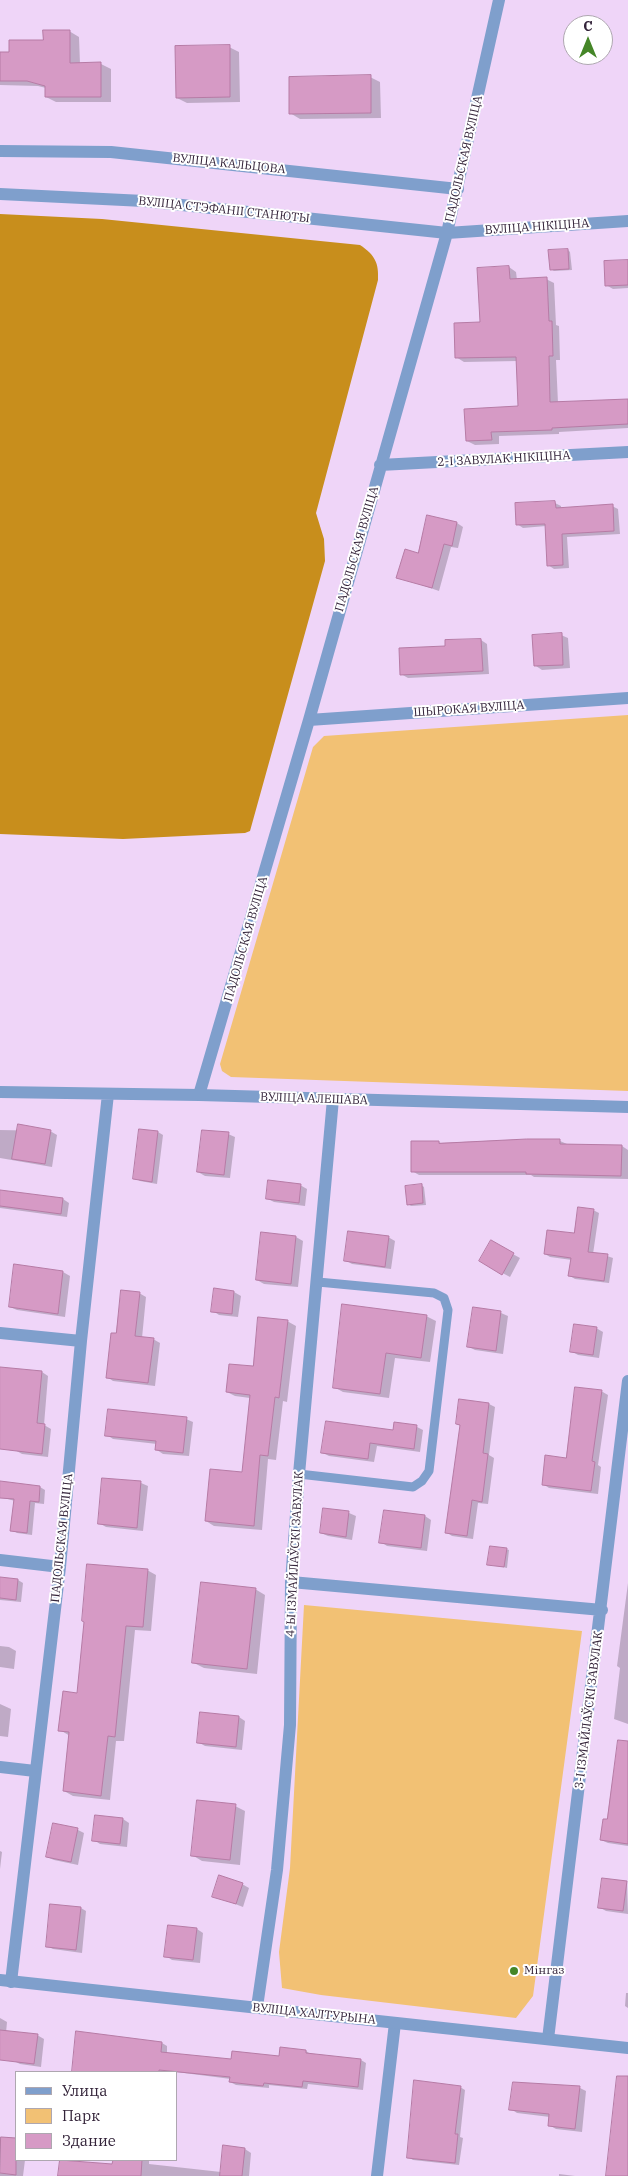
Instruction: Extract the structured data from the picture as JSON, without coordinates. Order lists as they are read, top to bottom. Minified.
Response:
{"streets":{"street":["ПАДОЛЬСКАЯ ВУЛІЦА","ВУЛІЦА КАЛЬЦОВА","ВУЛІЦА СТЭФАНІІ СТАНЮТЫ","ВУЛІЦА НІКІЦІНА","2-І ЗАВУЛАК НІКІЦІНА","ШЫРОКАЯ ВУЛІЦА","ВУЛІЦА АЛЕШАВА","4-Ы ІЗМАЙЛАЎСКІ ЗАВУЛАК","3-І ІЗМАЙЛАЎСКІ ЗАВУЛАК","ВУЛІЦА ХАЛТУРЫНА"]},"crossings":[["ПАДОЛЬСКАЯ ВУЛІЦА","ВУЛІЦА КАЛЬЦОВА"],["ПАДОЛЬСКАЯ ВУЛІЦА","ВУЛІЦА СТЭФАНІІ СТАНЮТЫ"],["ПАДОЛЬСКАЯ ВУЛІЦА","ВУЛІЦА НІКІЦІНА"],["ПАДОЛЬСКАЯ ВУЛІЦА","2-І ЗАВУЛАК НІКІЦІНА"],["ПАДОЛЬСКАЯ ВУЛІЦА","ШЫРОКАЯ ВУЛІЦА"],["ПАДОЛЬСКАЯ ВУЛІЦА","ВУЛІЦА АЛЕШАВА"],["ПАДОЛЬСКАЯ ВУЛІЦА","ВУЛІЦА ХАЛТУРЫНА"],["ВУЛІЦА СТЭФАНІІ СТАНЮТЫ","ВУЛІЦА НІКІЦІНА"],["ВУЛІЦА АЛЕШАВА","4-Ы ІЗМАЙЛАЎСКІ ЗАВУЛАК"],["4-Ы ІЗМАЙЛАЎСКІ ЗАВУЛАК","ВУЛІЦА ХАЛТУРЫНА"],["3-І ІЗМАЙЛАЎСКІ ЗАВУЛАК","ВУЛІЦА ХАЛТУРЫНА"]],"places":["Мінгаз"],"legend":["Улица","Парк","Здание"],"north":"top"}
